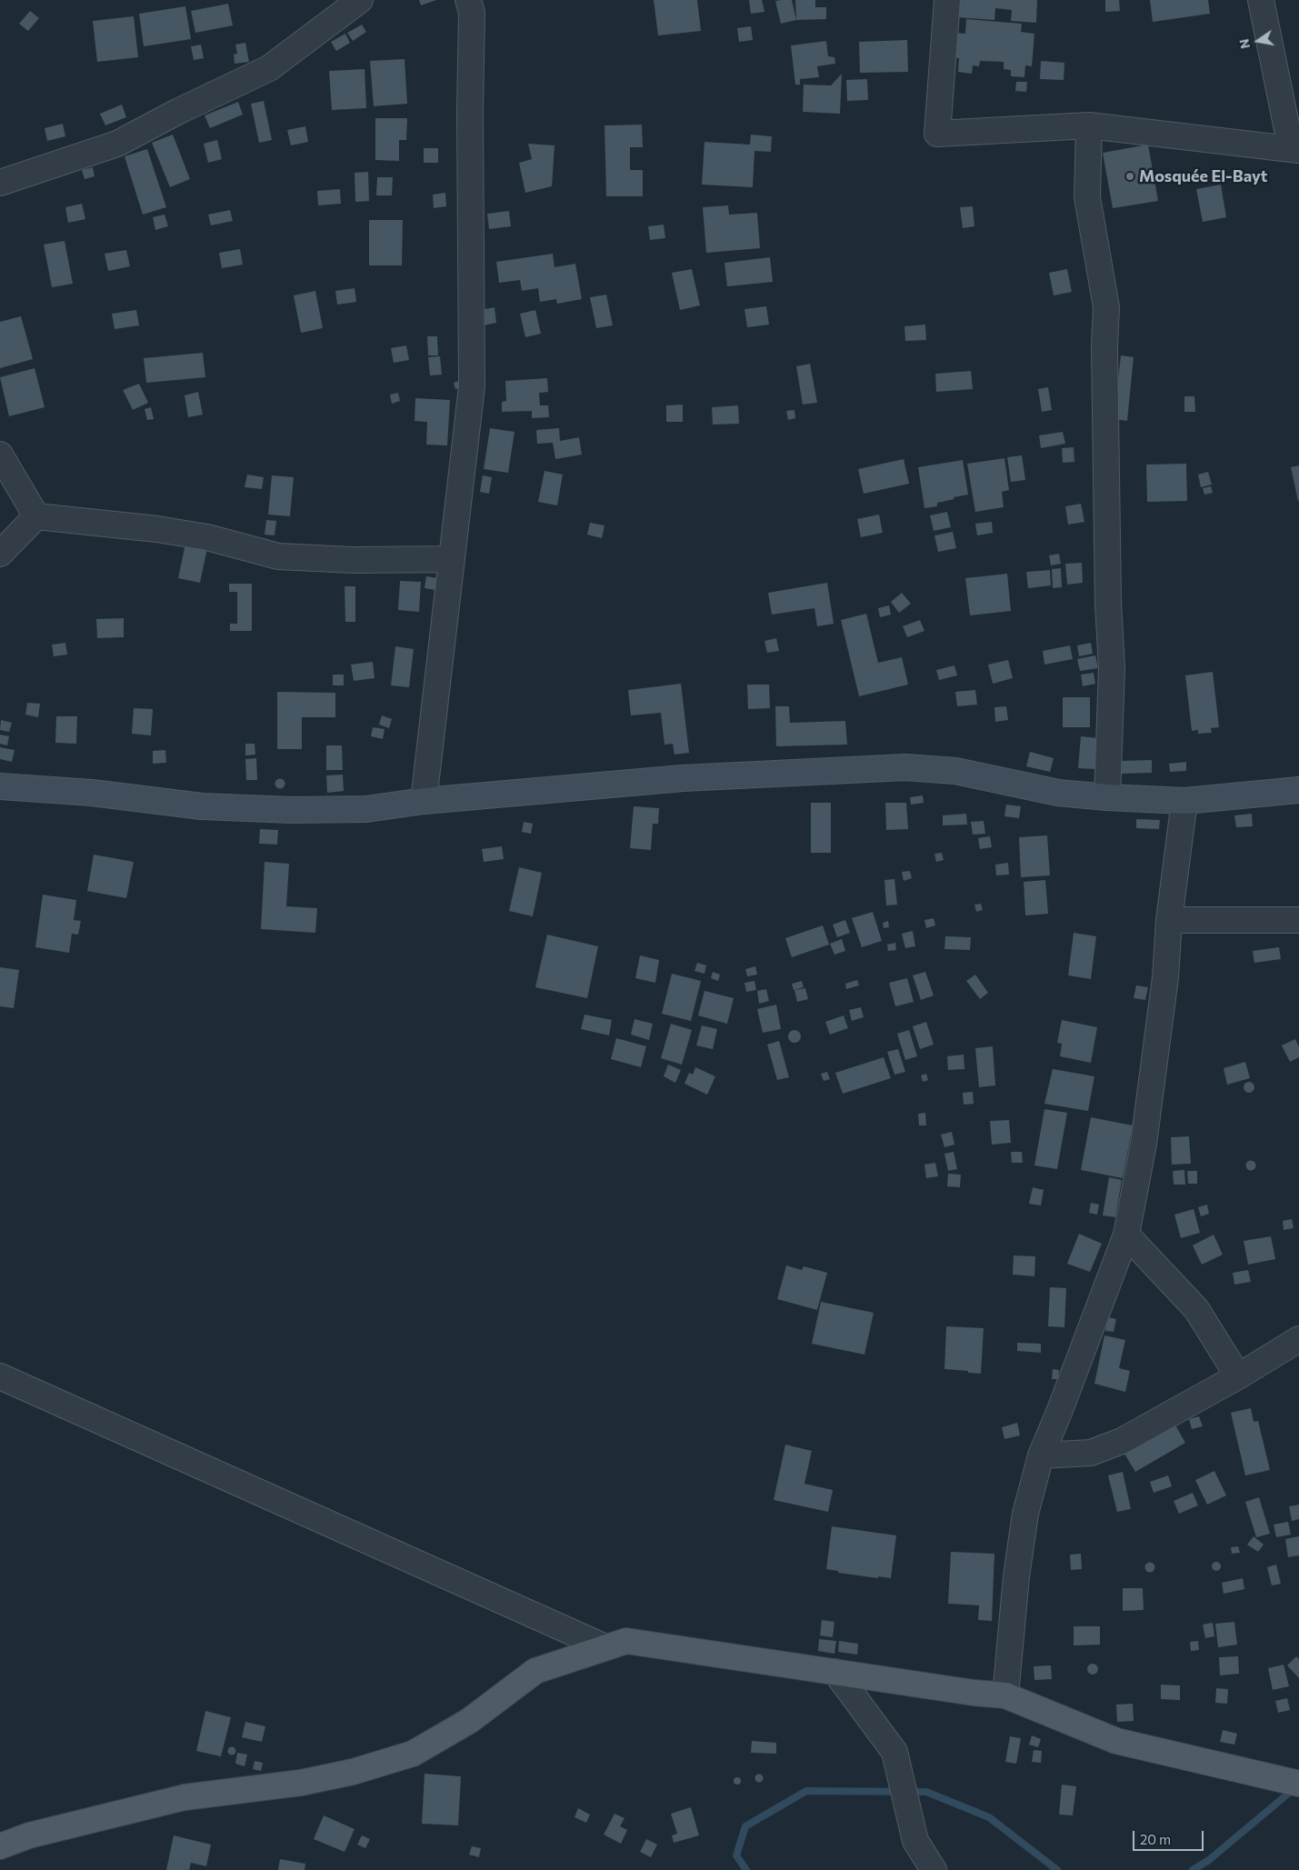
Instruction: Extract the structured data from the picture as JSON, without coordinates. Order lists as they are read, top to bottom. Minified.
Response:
{"places":["Mosquée El-Bayt"],"scale_bar":"20 m","north":"left"}
